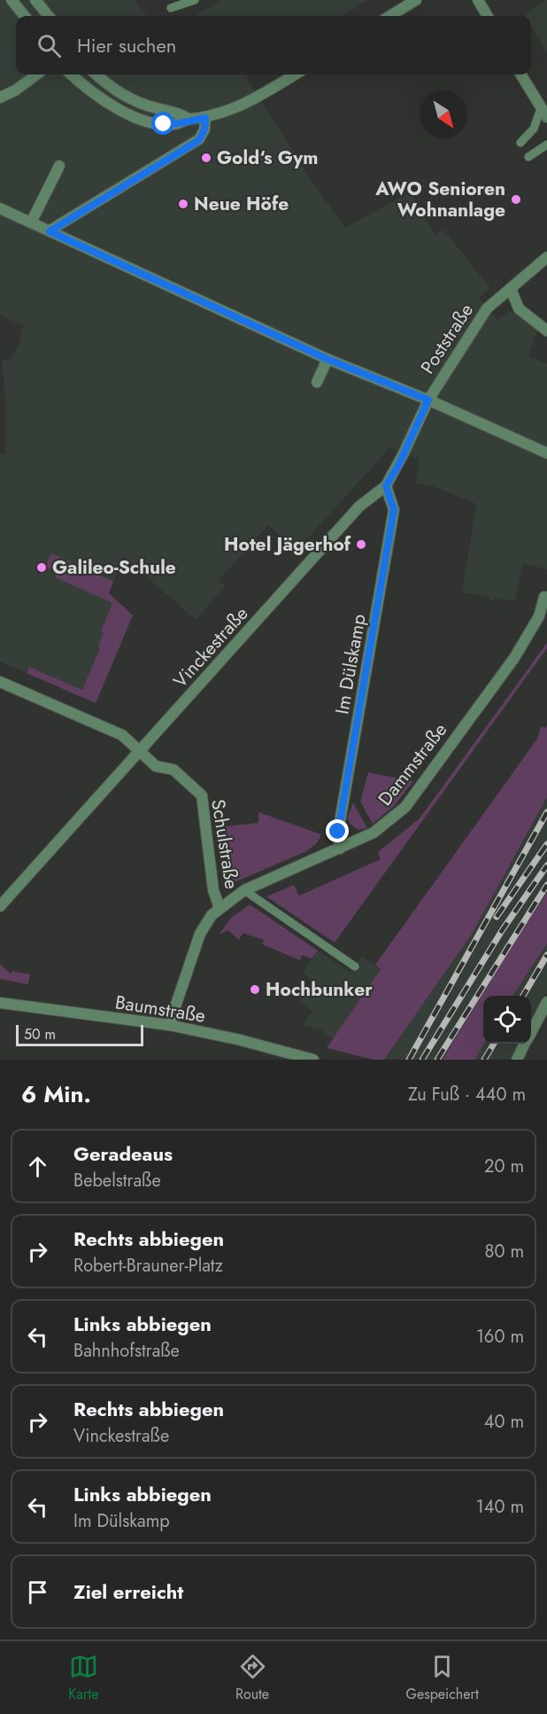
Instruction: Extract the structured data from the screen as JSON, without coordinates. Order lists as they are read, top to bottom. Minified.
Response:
{"streets":{"street":["Poststraße","Vinckestraße","Im Dülskamp","Dammstraße","Schulstraße","Baumstraße"]},"crossings":[["Poststraße","Vinckestraße"],["Vinckestraße","Im Dülskamp"],["Vinckestraße","Schulstraße"],["Im Dülskamp","Dammstraße"],["Dammstraße","Schulstraße"],["Schulstraße","Baumstraße"]],"places":["Gold‘s Gym","AWO Senioren Wohnanlage","Neue Höfe","Hotel Jägerhof","Galileo-Schule","Hochbunker"],"scale_bar":"50 m","north":"bottom right","page":{"search":"Hier suchen","scale":"50 m","heading":["6 Min.","Zu Fuß · 440 m"],"list":[["Geradeaus","Bebelstraße","20 m"],["Rechts abbiegen","Robert-Brauner-Platz","80 m"],["Links abbiegen","Bahnhofstraße","160 m"],["Rechts abbiegen","Vinckestraße","40 m"],["Links abbiegen","Im Dülskamp","140 m"],"Ziel erreicht"],"nav":["Karte","Route","Gespeichert"]}}
